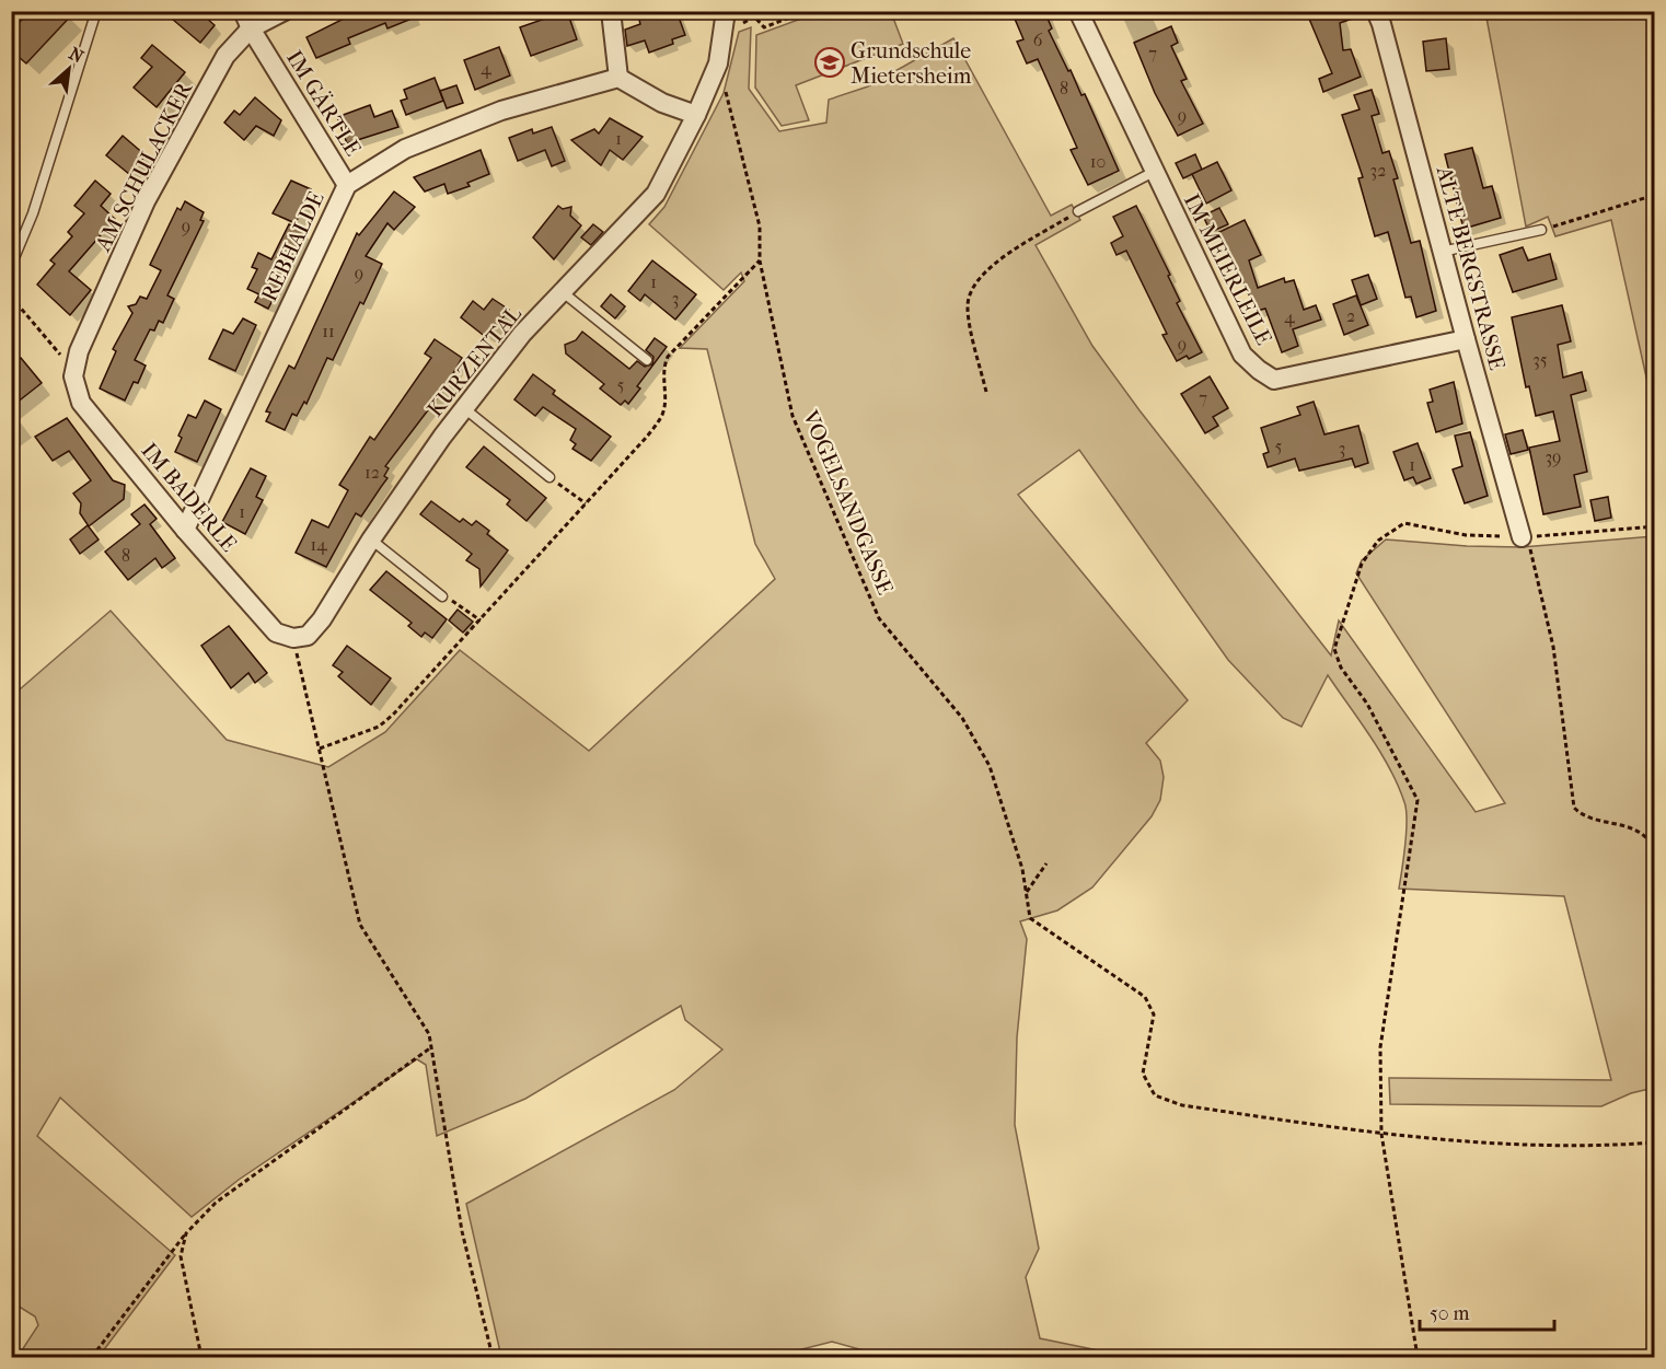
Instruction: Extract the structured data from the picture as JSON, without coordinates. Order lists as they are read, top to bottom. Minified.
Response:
{"streets":{"street":["IM GÄRTLE","AM SCHULACKER","REBHALDE","ALTE BERGSTRASSE","IM MEIERLEILE","KURZENTAL","IM BADERLE"],"path":["VOGELSANDGASSE"]},"crossings":[["IM GÄRTLE","AM SCHULACKER"],["IM GÄRTLE","REBHALDE"],["AM SCHULACKER","IM BADERLE"],["REBHALDE","IM BADERLE"],["ALTE BERGSTRASSE","IM MEIERLEILE"],["KURZENTAL","IM BADERLE"],["KURZENTAL","VOGELSANDGASSE"]],"places":{"school or university":["Grundschule Mietersheim"]},"house_numbers":["6","7","4","8","9","1","10","32","9","9","1","3","2","4","11","9","35","5","7","5","3","39","1","12","1","14","8"],"scale_bar":"50 m","north":"top right"}
